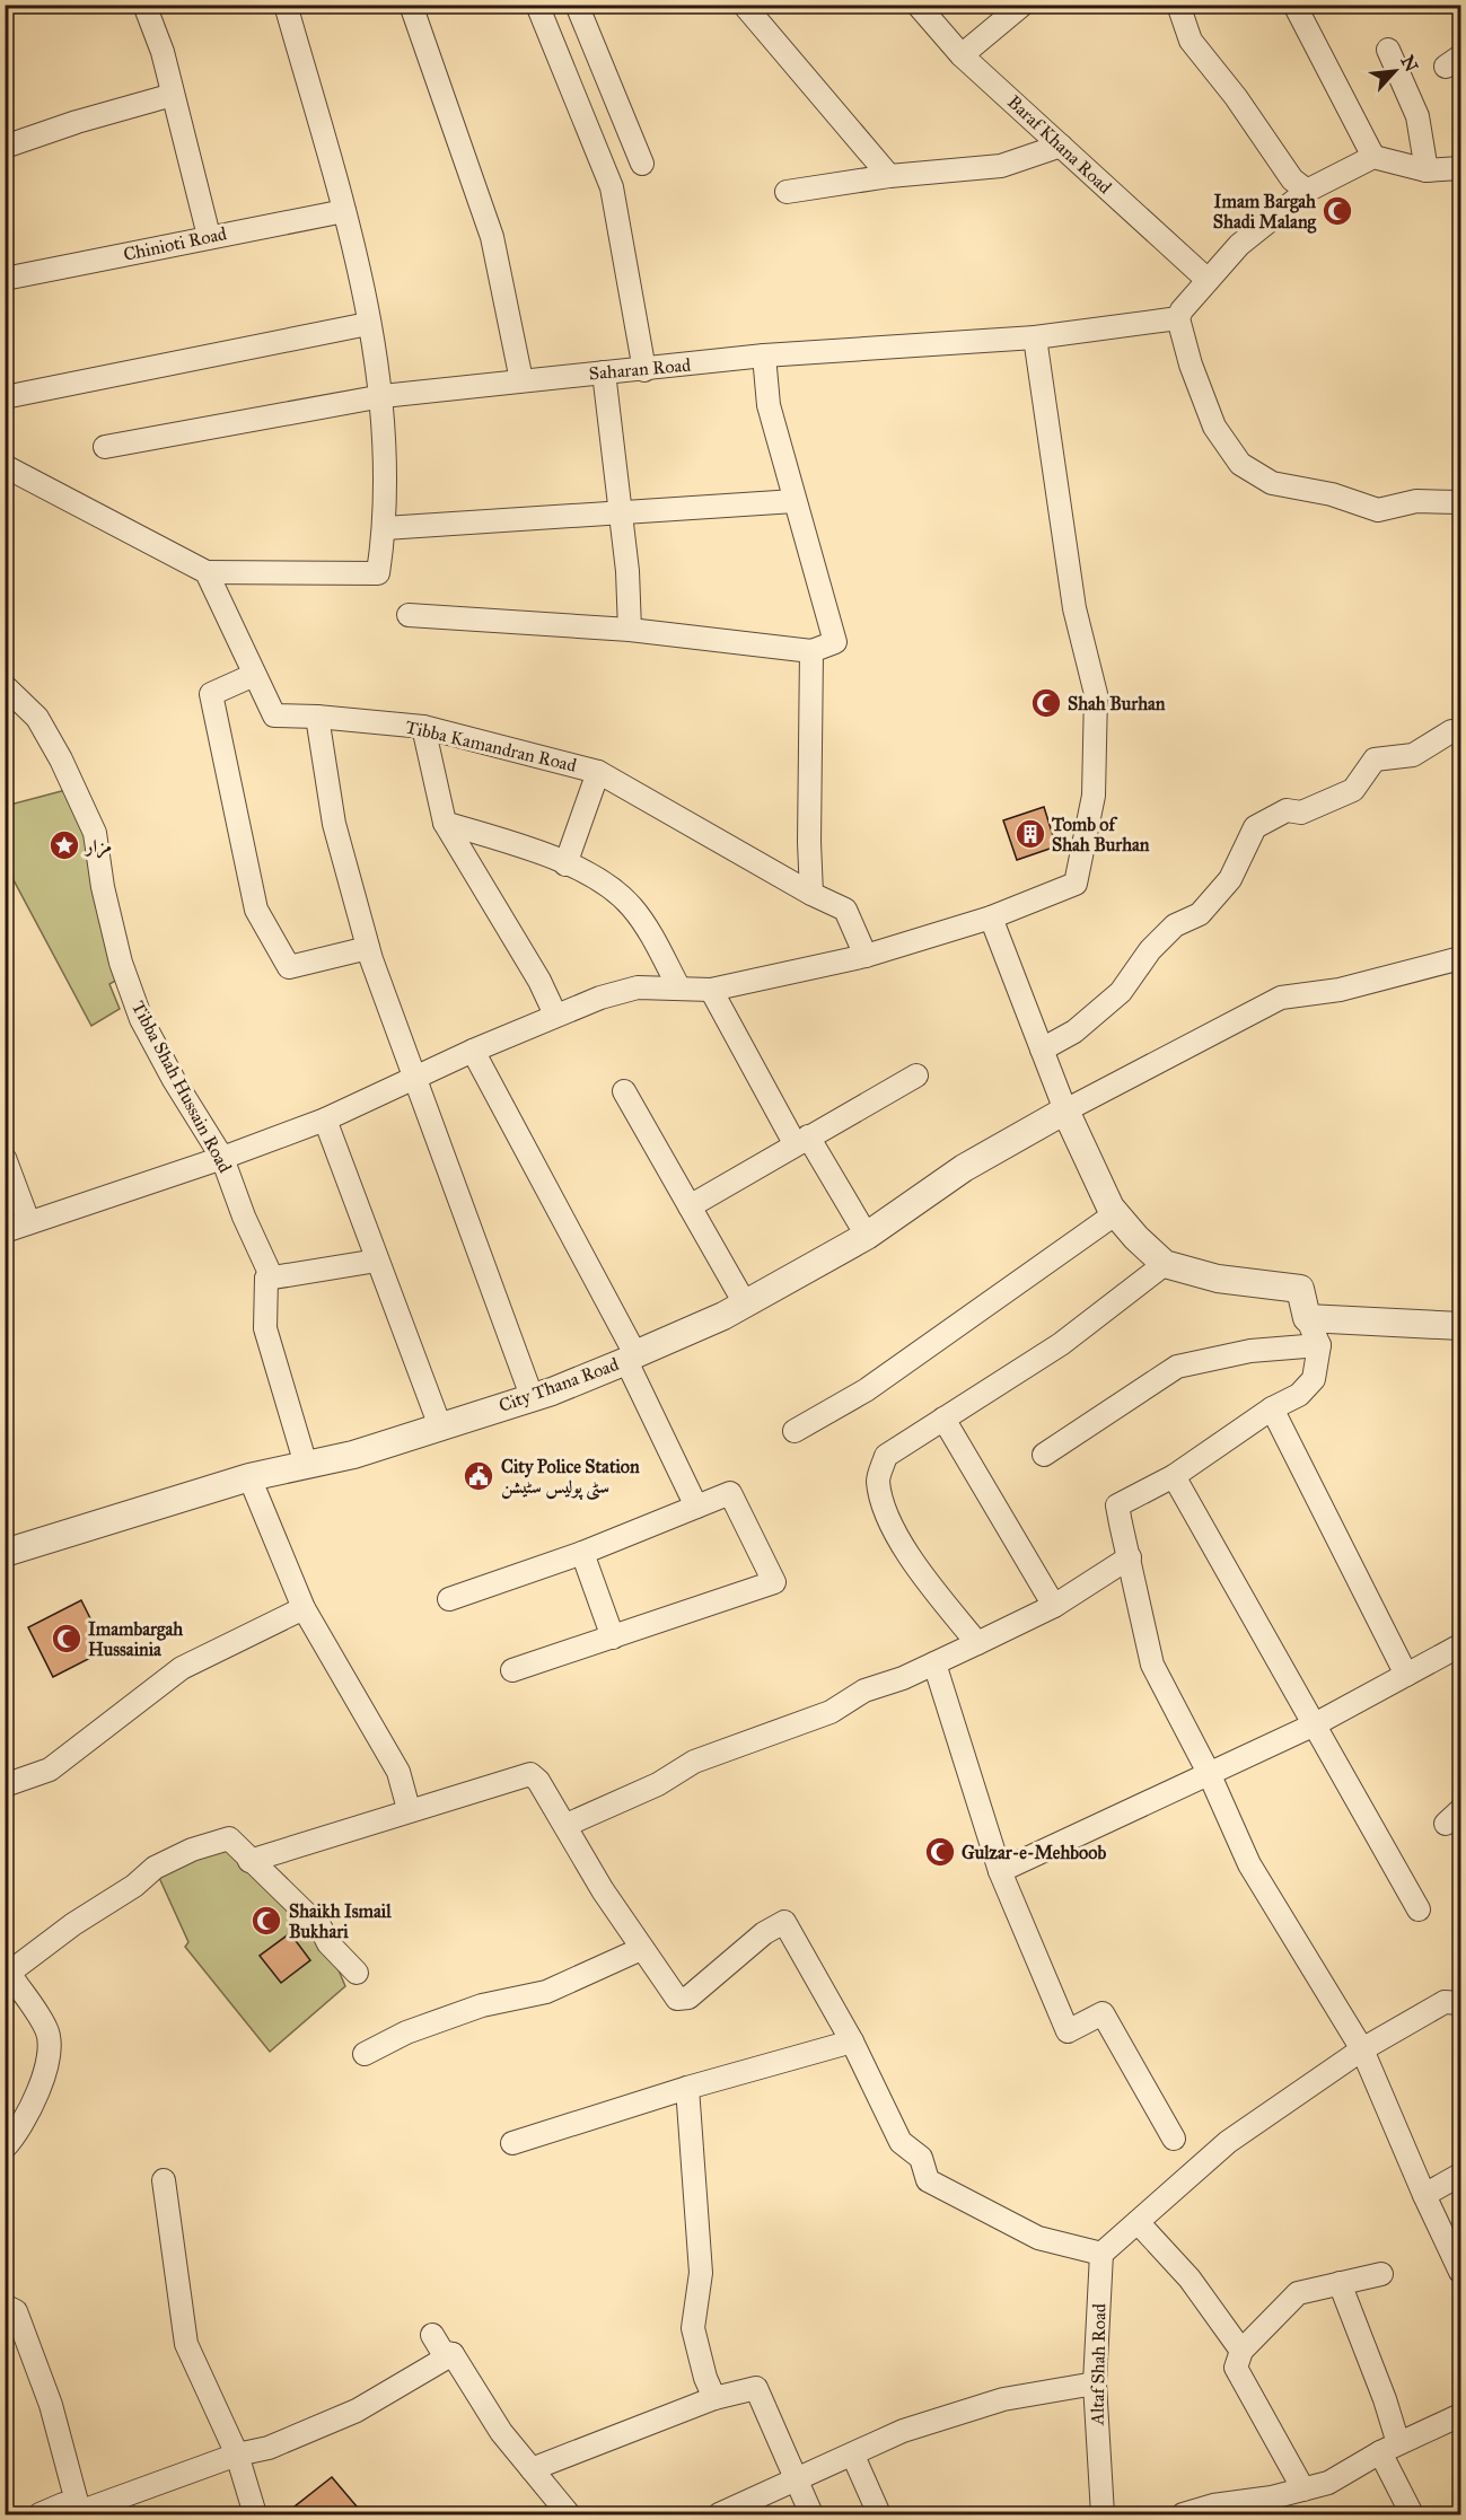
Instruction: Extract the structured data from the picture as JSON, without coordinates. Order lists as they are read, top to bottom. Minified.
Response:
{"streets":{"street":["Baraf Khana Road","Chinioti Road","Saharan Road","Tibba Kamandran Road","Tibba Shah Hussain Road","City Thana Road","Altaf Shah Road"]},"crossings":[["Tibba Shah Hussain Road","City Thana Road"]],"places":{"mosque":["Imam Bargah Shadi Malang","Shah Burhan","Imambargah Hussainia","Gulzar-e-Mehboob","Shaikh Ismail Bukhari"],"building":["Tomb of Shah Burhan"],"place":["مزار"],"public building":["City Police Station سٹی پولیس سٹیشن"]},"north":"top right"}
